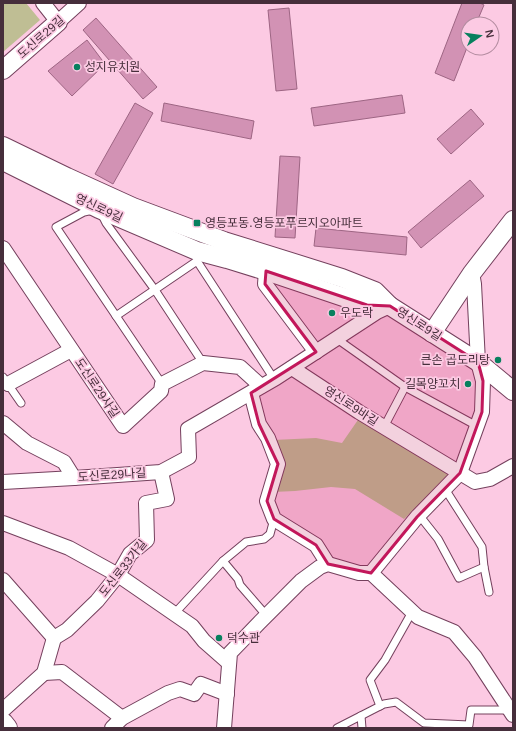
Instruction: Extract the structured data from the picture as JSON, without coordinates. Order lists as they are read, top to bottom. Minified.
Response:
{"streets":{"street":["도신로29길","영신로9길","도신로29사길","영신로9바길","도신로29나길","도신로33가길"]},"crossings":[["도신로29나길","도신로33가길"]],"places":{"other":["성지유치원","우도락","큰손 곱도리탕","길목양꼬치","덕수관"],"transit":["영등포동.영등포푸르지오아파트"]},"north":"right"}
